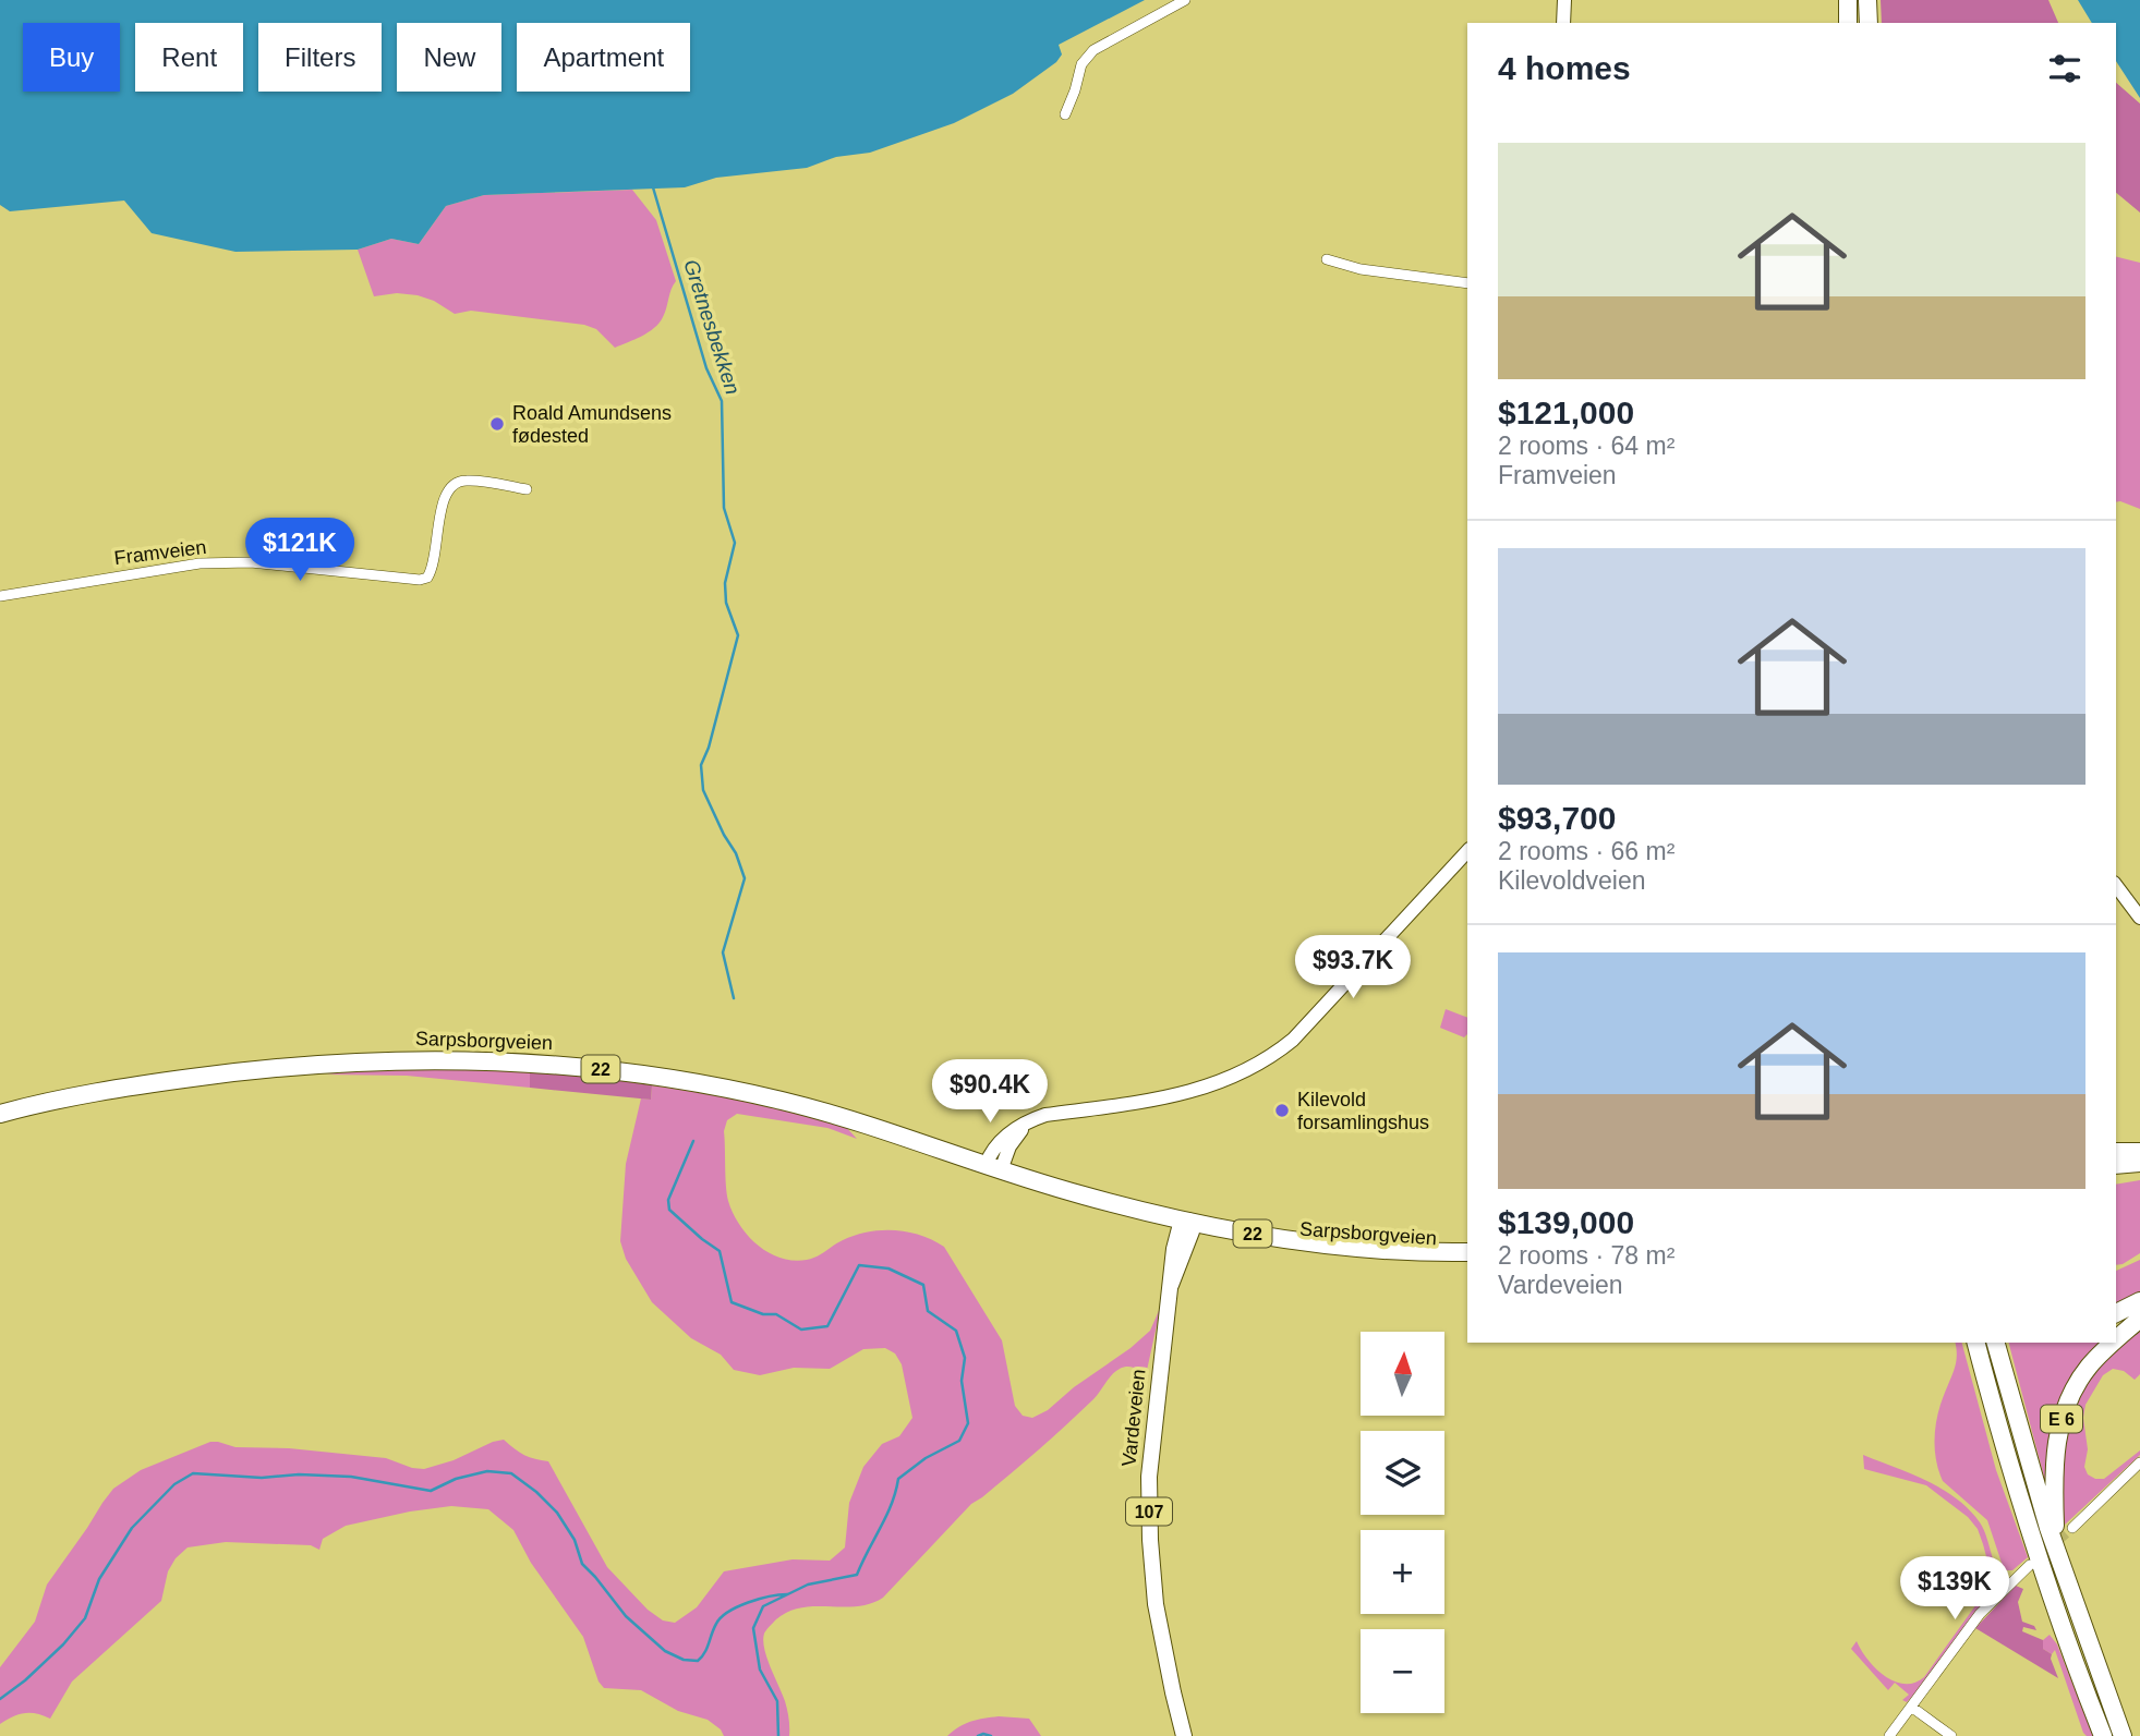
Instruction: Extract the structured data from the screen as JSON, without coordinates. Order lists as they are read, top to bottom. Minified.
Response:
{"streets":{"highway":["Sarpsborgveien","22","E 6"],"main road":["Vardeveien","107"],"street":["Framveien"]},"crossings":[["Sarpsborgveien","Vardeveien"]],"water":["Gretnesbekken"],"places":["Roald Amundsens fødested","Kilevold forsamlingshus"],"north":"top","page":{"chip":["Buy","Rent","Filters","New","Apartment"],"heading":"4 homes","list":[{"name":"$121,000","note":"2 rooms · 64 m² · Framveien"},{"name":"$93,700","note":"2 rooms · 66 m² · Kilevoldveien"},{"name":"$139,000","note":"2 rooms · 78 m² · Vardeveien"}],"price":["$121K","$93.7K","$90.4K","$139K"],"map_buttons":["+","−"]}}
